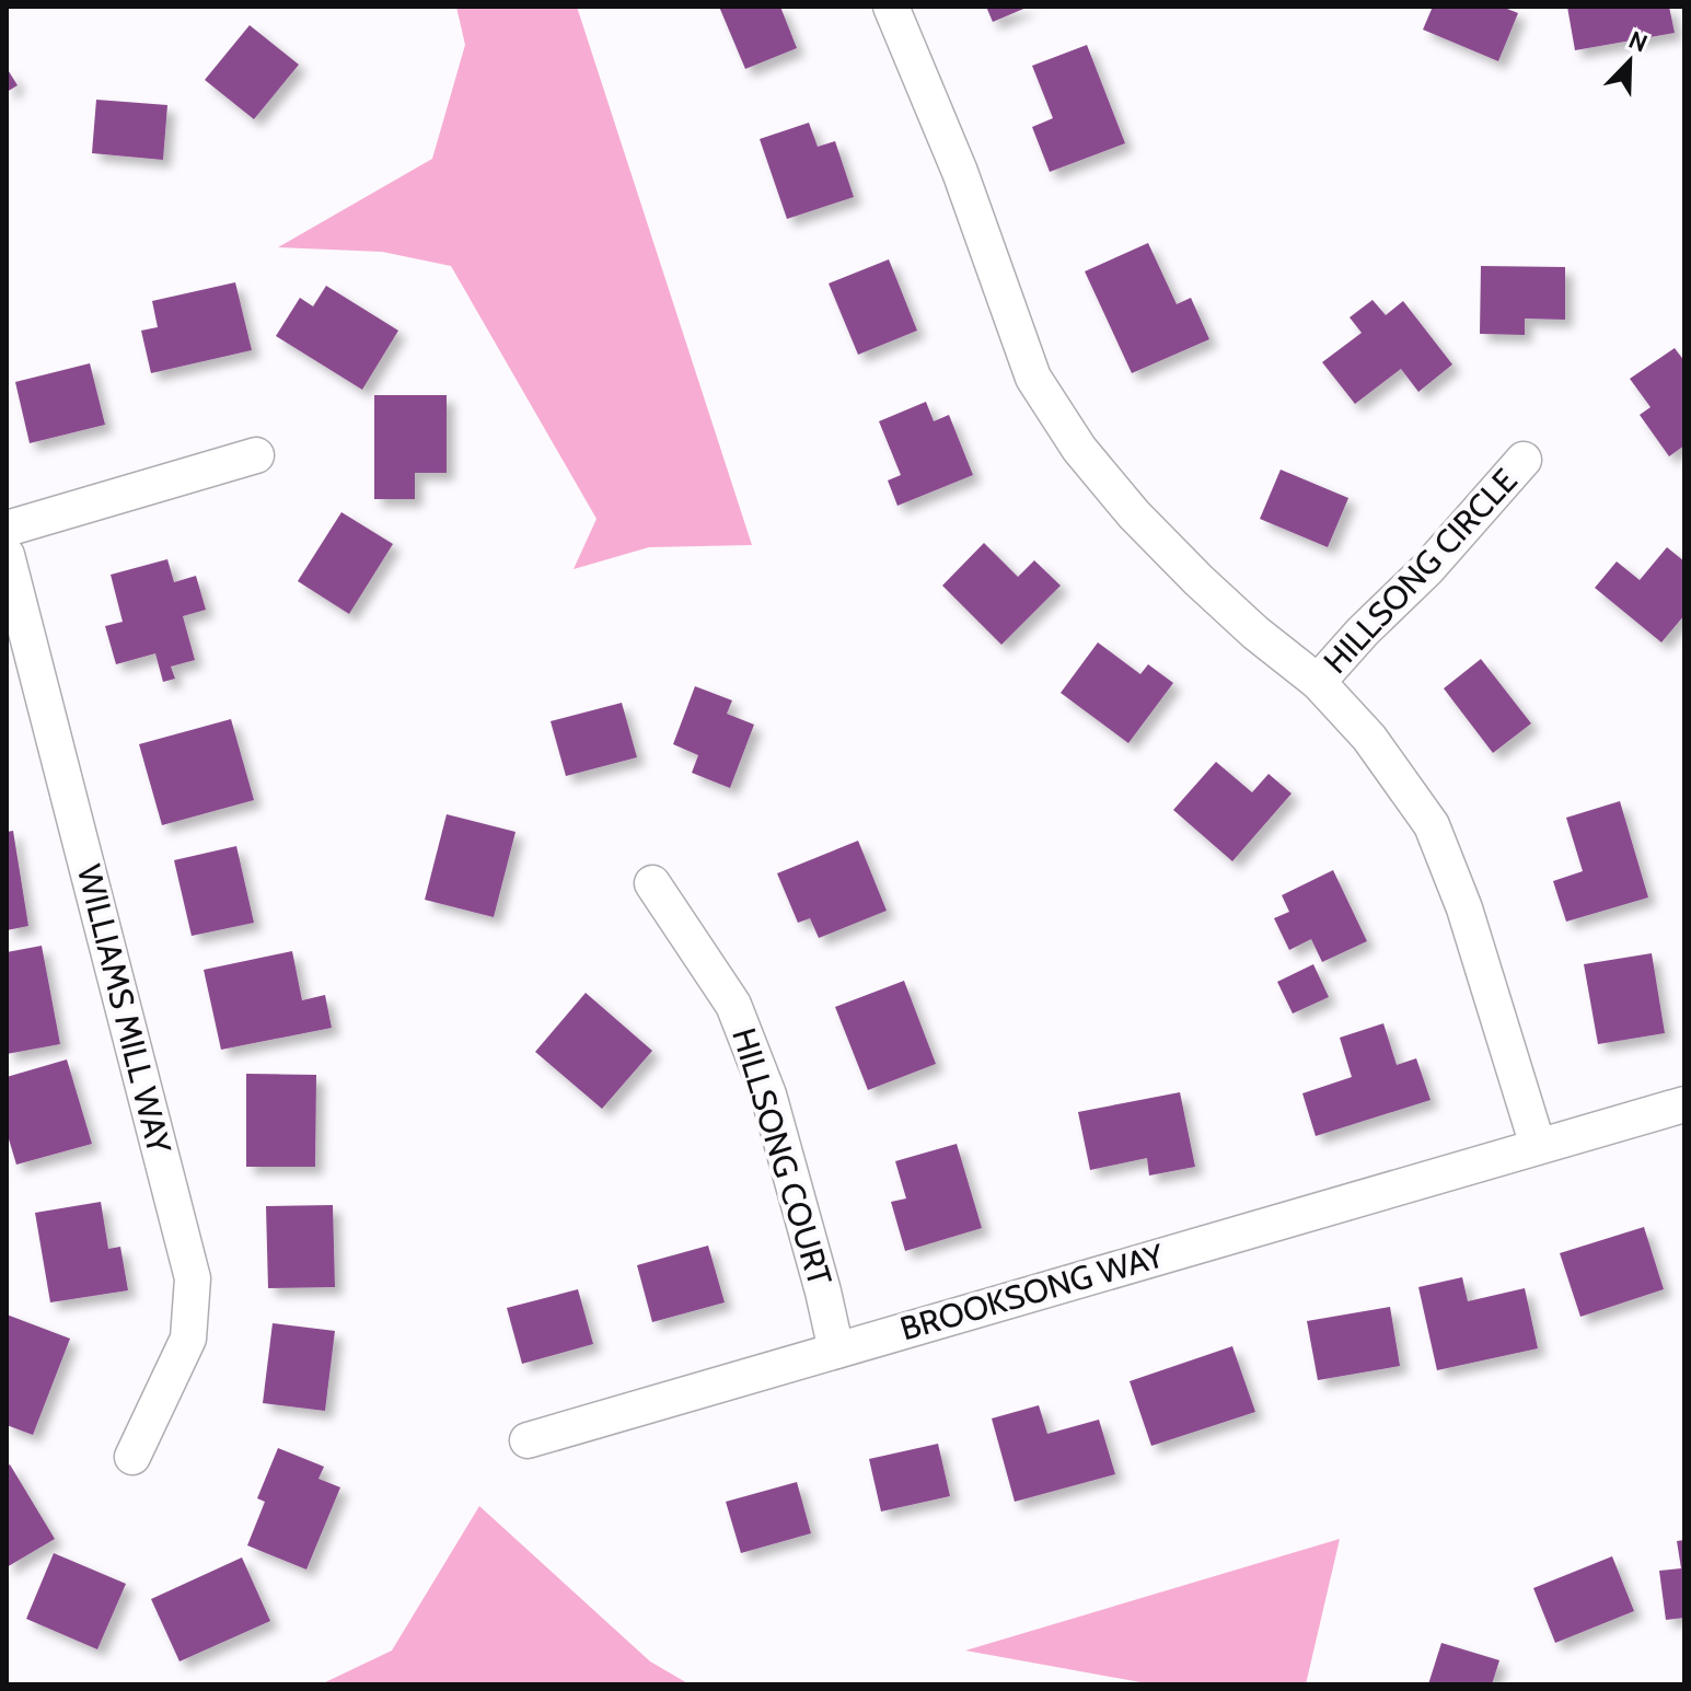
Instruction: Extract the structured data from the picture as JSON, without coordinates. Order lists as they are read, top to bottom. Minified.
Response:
{"streets":{"street":["HILLSONG CIRCLE","WILLIAMS MILL WAY","HILLSONG COURT","BROOKSONG WAY"]},"crossings":[["HILLSONG COURT","BROOKSONG WAY"]],"north":"top right"}
